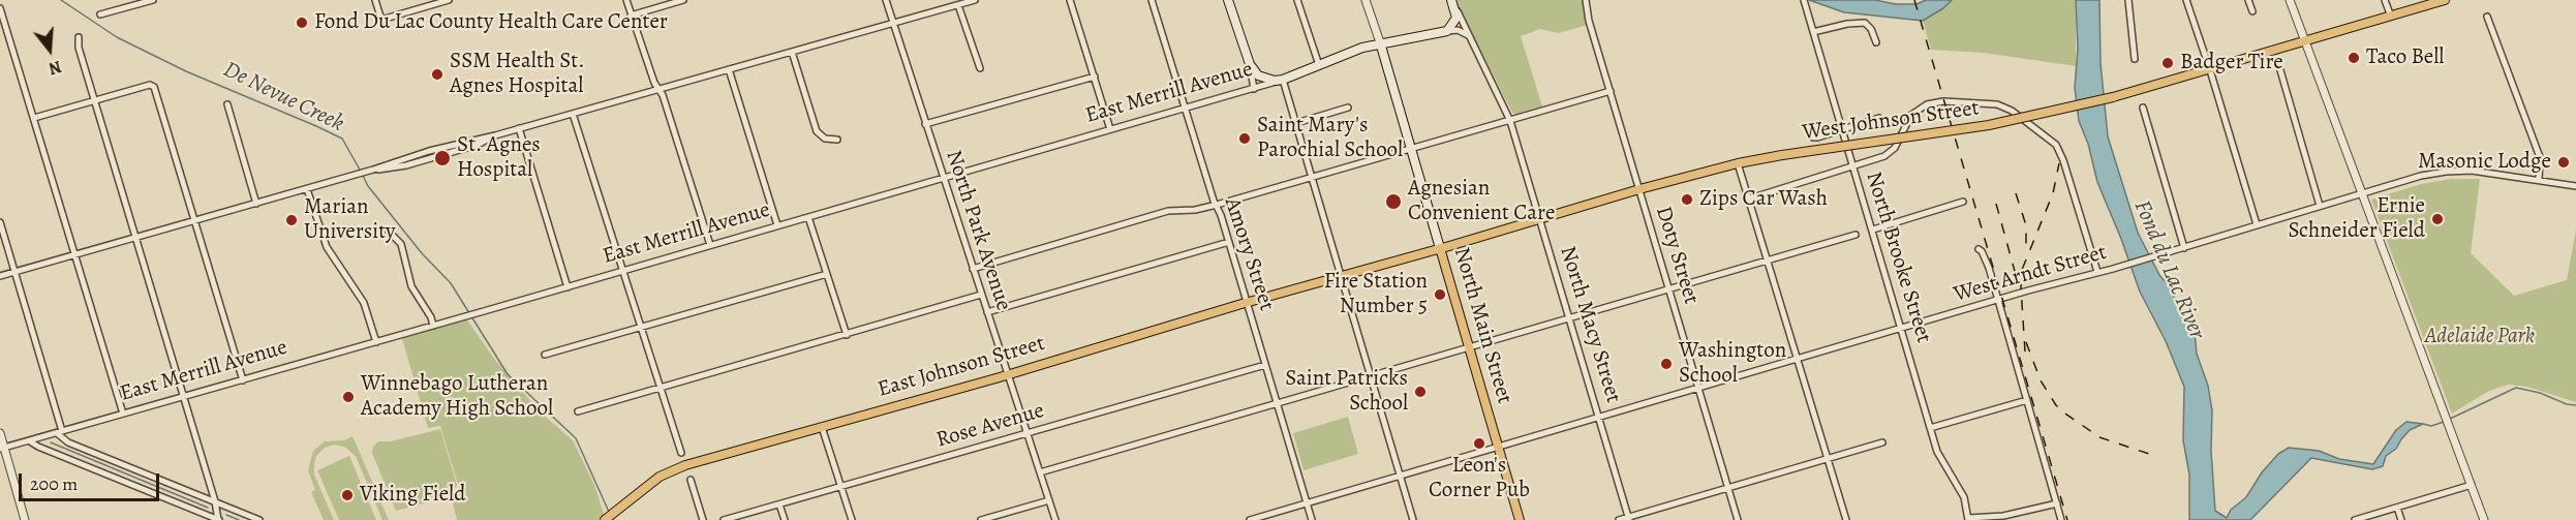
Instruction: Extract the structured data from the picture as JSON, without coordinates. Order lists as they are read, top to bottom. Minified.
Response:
{"streets":{"main road":["East Merrill Avenue","West Johnson Street","North Main Street","East Johnson Street"],"street":["North Park Avenue","Amory Street","Doty Street","North Brooke Street","West Arndt Street","North Macy Street","Rose Avenue"]},"crossings":[["East Merrill Avenue","North Park Avenue"],["East Merrill Avenue","Amory Street"],["East Merrill Avenue","North Main Street"],["West Johnson Street","Doty Street"],["West Johnson Street","North Macy Street"],["West Johnson Street","North Main Street"],["West Johnson Street","East Johnson Street"],["North Park Avenue","East Johnson Street"],["North Park Avenue","Rose Avenue"],["Amory Street","West Arndt Street"],["Amory Street","East Johnson Street"],["Amory Street","Rose Avenue"],["Doty Street","West Arndt Street"],["North Brooke Street","West Arndt Street"],["West Arndt Street","North Macy Street"],["West Arndt Street","North Main Street"]],"water":["De Nevue Creek","Fond du Lac River"],"parks":["Adelaide Park"],"places":["Fond Du Lac County Health Care Center","Taco Bell","Badger Tire","SSM Health St. Agnes Hospital","Saint Mary's Parochial School","St. Agnes Hospital","Masonic Lodge","Zips Car Wash","Agnesian Convenient Care","Ernie Schneider Field","Marian University","Fire Station Number 5","Washington School","Saint Patricks School","Winnebago Lutheran Academy High School","Leon's Corner Pub","Viking Field"],"scale_bar":"200 m","north":"bottom"}
